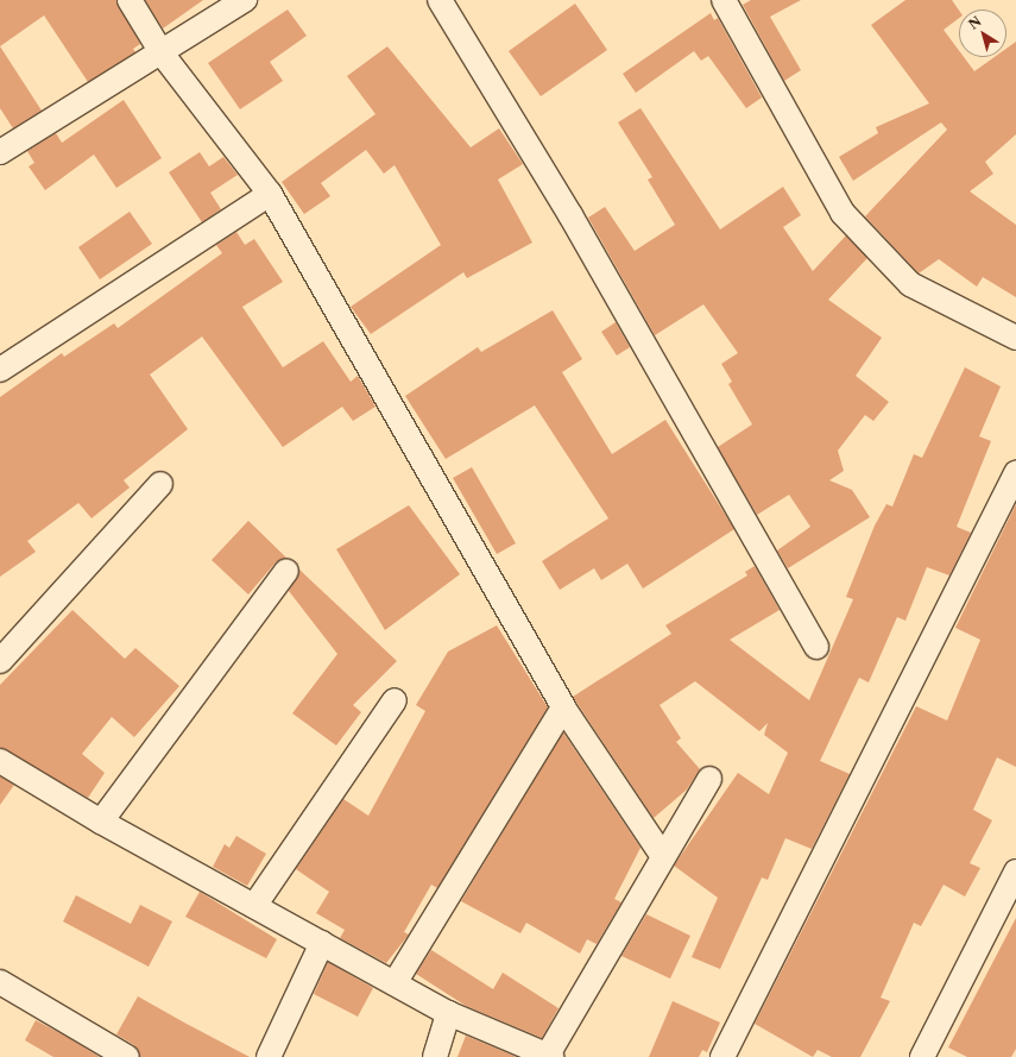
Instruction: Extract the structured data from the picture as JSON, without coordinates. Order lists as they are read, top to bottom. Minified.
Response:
{"north":"top left"}
